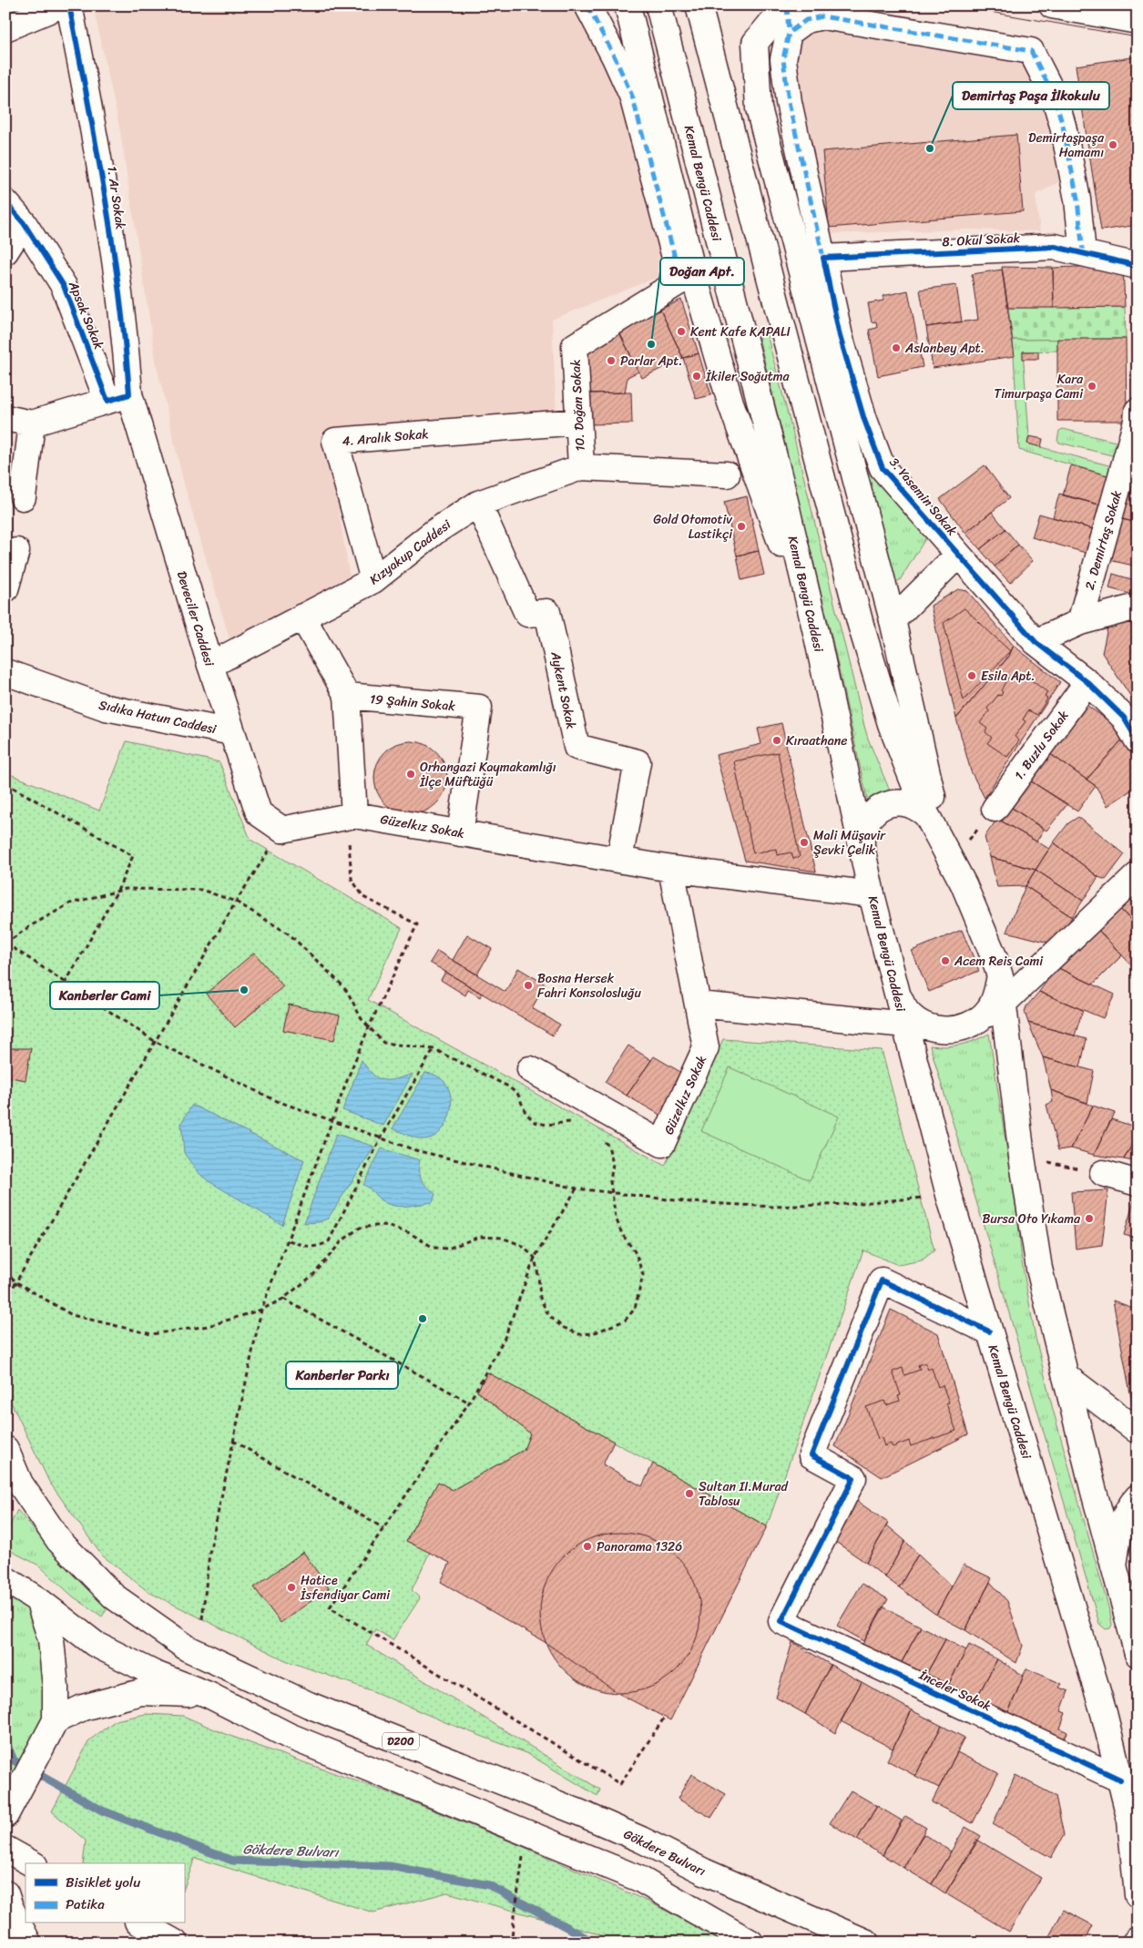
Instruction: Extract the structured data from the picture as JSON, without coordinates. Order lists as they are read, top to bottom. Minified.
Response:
{"streets":{"main road":["Kemal Bengü Caddesi","1. Ar Sokak","8. Okul Sokak","Apsak Sokak","10. Doğan Sokak","4. Aralık Sokak","3. Yasemin Sokak","2. Demirtaş Sokak","Kızyakup Caddesi","Deveciler Caddesi","Aykent Sokak","19 Şahin Sokak","Sıdıka Hatun Caddesi","1. Buzlu Sokak","Güzelkız Sokak","İnceler Sokak","D200","Gökdere Bulvarı"]},"crossings":[["Kemal Bengü Caddesi","Güzelkız Sokak"],["Kemal Bengü Caddesi","İnceler Sokak"],["1. Ar Sokak","Apsak Sokak"],["1. Ar Sokak","Deveciler Caddesi"],["8. Okul Sokak","3. Yasemin Sokak"],["Apsak Sokak","Deveciler Caddesi"],["10. Doğan Sokak","4. Aralık Sokak"],["10. Doğan Sokak","Kızyakup Caddesi"],["4. Aralık Sokak","Kızyakup Caddesi"],["Kızyakup Caddesi","Deveciler Caddesi"],["Kızyakup Caddesi","Aykent Sokak"],["Deveciler Caddesi","Sıdıka Hatun Caddesi"],["Deveciler Caddesi","Güzelkız Sokak"],["Aykent Sokak","Güzelkız Sokak"],["19 Şahin Sokak","Güzelkız Sokak"]],"water":["Gökdere Bulvarı"],"places":["Demirtaşpaşa Hamamı","Demirtaş Paşa İlkokulu","Kent Kafe KAPALI","Doğan Apt.","Aslanbey Apt.","Parlar Apt.","İkiler Soğutma","Kara Timurpaşa Cami","Gold Otomotiv Lastikçi","Esila Apt.","Kıraathane","Orhangazi Kaymakamlığı İlçe Müftüğü","Mali Müşavir Şevki Çelik","Acem Reis Cami","Bosna Hersek Fahri Konsolosluğu","Kanberler Cami","Bursa Oto Yıkama","Kanberler Parkı","Sultan II.Murad Tablosu","Panorama 1326","Hatice İsfendiyar Cami"],"legend":["Bisiklet yolu","Patika"]}
